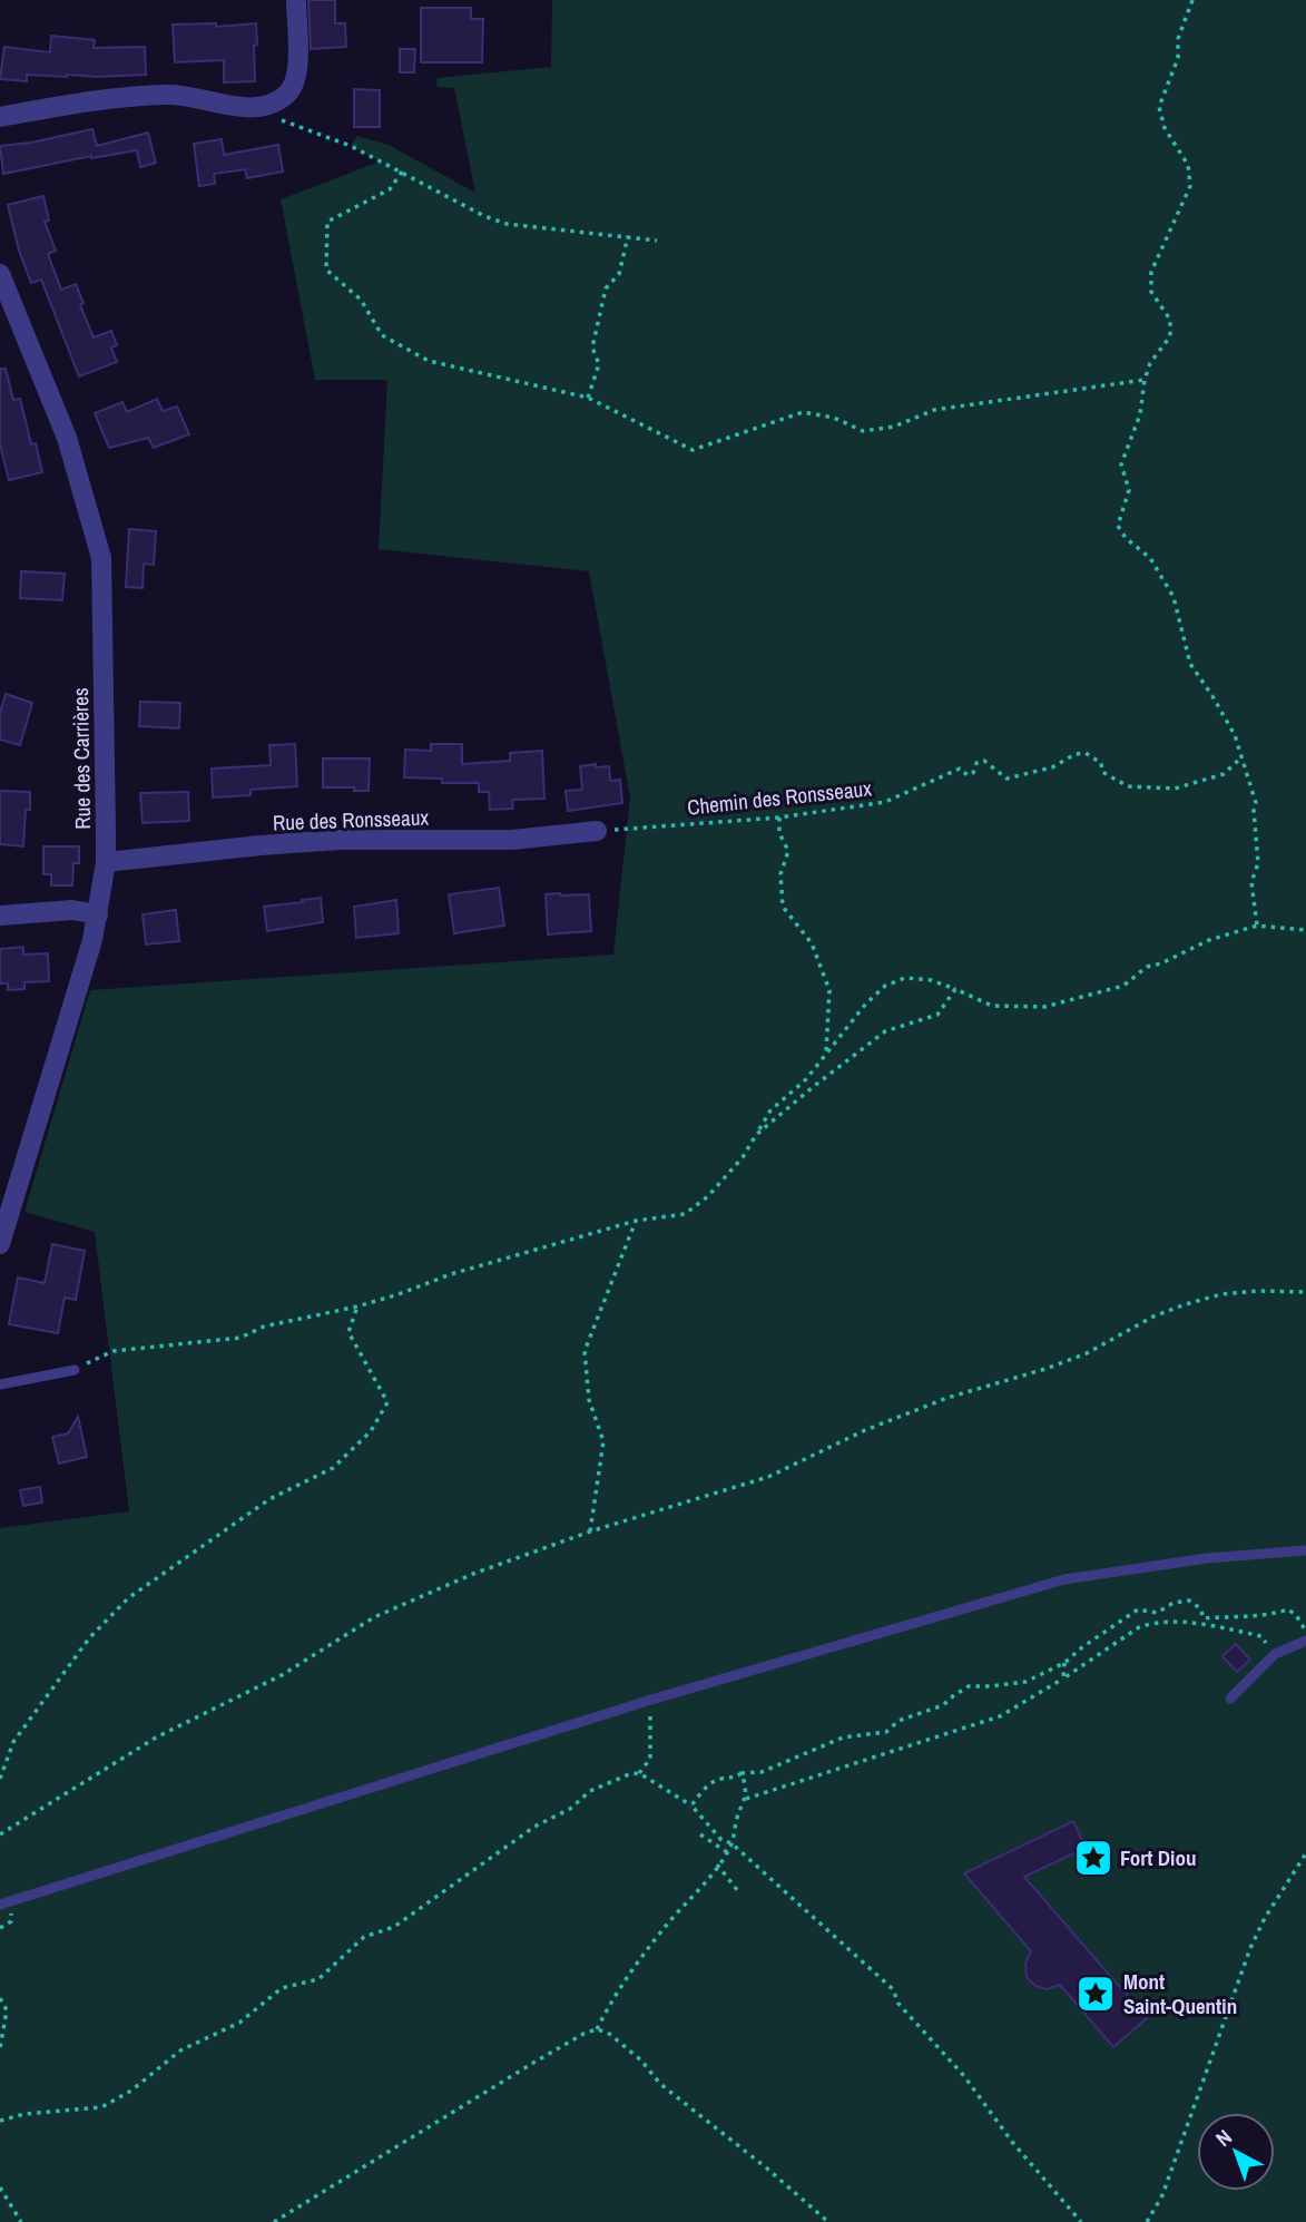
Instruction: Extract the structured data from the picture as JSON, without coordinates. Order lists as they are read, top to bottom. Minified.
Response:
{"streets":{"street":["Rue des Carrières","Rue des Ronsseaux"],"path":["Chemin des Ronsseaux"]},"crossings":[["Rue des Carrières","Rue des Ronsseaux"],["Chemin des Ronsseaux","Rue des Ronsseaux"]],"places":{"place":["Fort Diou","Mont Saint-Quentin"]},"north":"top left"}
